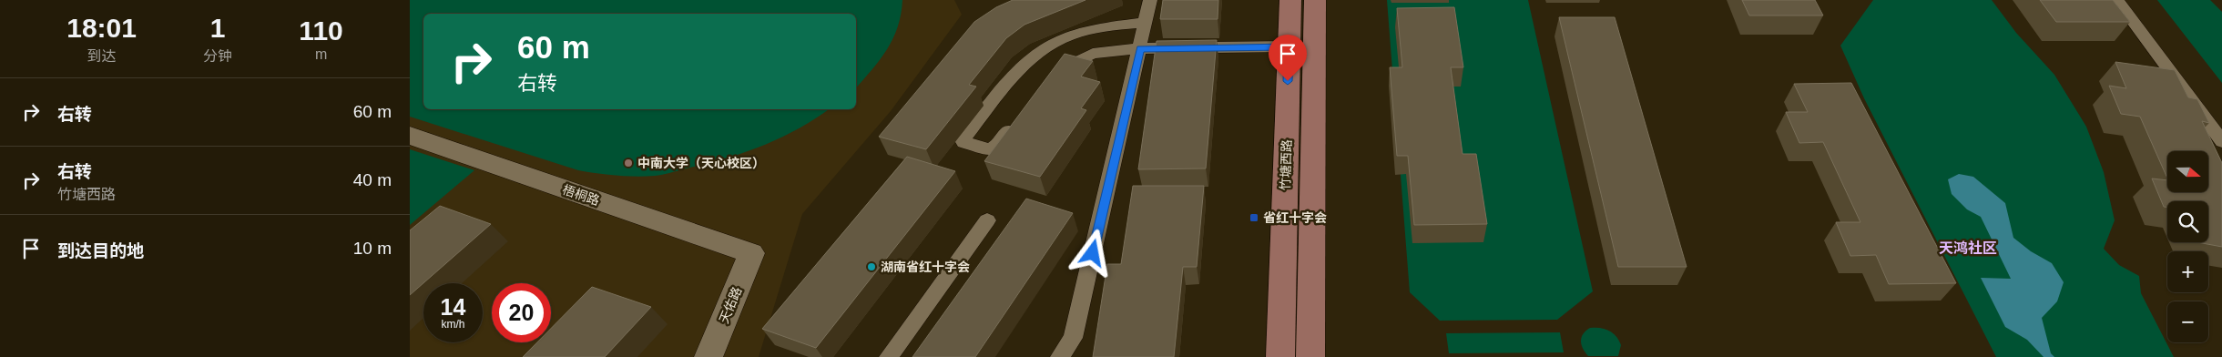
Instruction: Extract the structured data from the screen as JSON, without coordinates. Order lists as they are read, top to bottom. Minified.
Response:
{"streets":{"main road":["竹塘西路"],"street":["梧桐路","天佑路"]},"crossings":[["梧桐路","天佑路"]],"districts":["天鸿社区"],"places":{"other":["中南大学（天心校区）","湖南省红十字会"],"transit":["省红十字会"]},"north":"right","page":{"eta":["18:01","到达","1","分钟","110","m"],"turn":["60 m","右转"],"list":[{"name":"右转","value":"60 m"},{"name":"右转","note":"竹塘西路","value":"40 m"},{"name":"到达目的地","value":"10 m"}],"map_buttons":["+","−"],"speed":"14 km/h","limit":"20"}}
